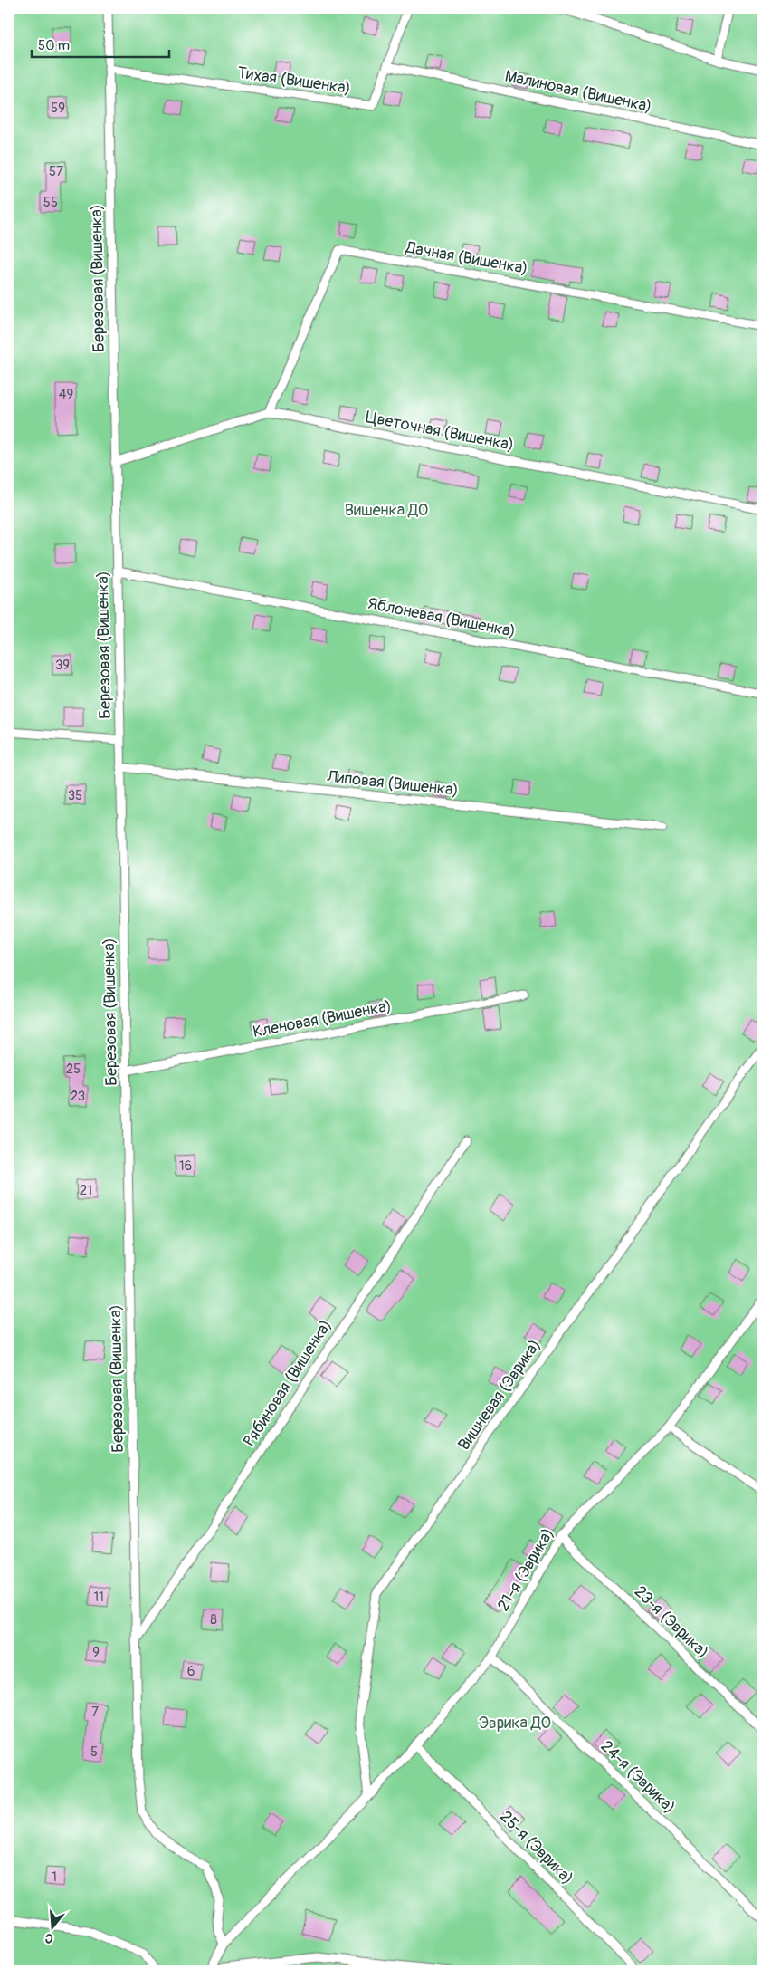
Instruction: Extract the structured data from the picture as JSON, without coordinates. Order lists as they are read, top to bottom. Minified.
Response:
{"streets":{"lane":["Тихая (Вишенка)","Малиновая (Вишенка)","Дачная (Вишенка)","Березовая (Вишенка)","Цветочная (Вишенка)","Яблоневая (Вишенка)","Липовая (Вишенка)","Кленовая (Вишенка)","Рябиновая (Вишенка)","Вишневая (Эврика)","21-я (Эврика)","23-я (Эврика)","24-я (Эврика)","25-я (Эврика)"]},"crossings":[["Тихая (Вишенка)","Малиновая (Вишенка)"],["Тихая (Вишенка)","Березовая (Вишенка)"],["Дачная (Вишенка)","Цветочная (Вишенка)"],["Березовая (Вишенка)","Цветочная (Вишенка)"],["Березовая (Вишенка)","Яблоневая (Вишенка)"],["Березовая (Вишенка)","Липовая (Вишенка)"],["Березовая (Вишенка)","Кленовая (Вишенка)"],["Березовая (Вишенка)","Рябиновая (Вишенка)"],["Березовая (Вишенка)","21-я (Эврика)"],["Вишневая (Эврика)","21-я (Эврика)"],["21-я (Эврика)","23-я (Эврика)"],["21-я (Эврика)","24-я (Эврика)"],["21-я (Эврика)","25-я (Эврика)"]],"parks":["Вишенка ДО","Эврика ДО"],"house_numbers":["59","57","55","49","39","35","25","23","16","21","11","8","9","6","7","5","1"],"scale_bar":"50 m","north":"bottom"}
